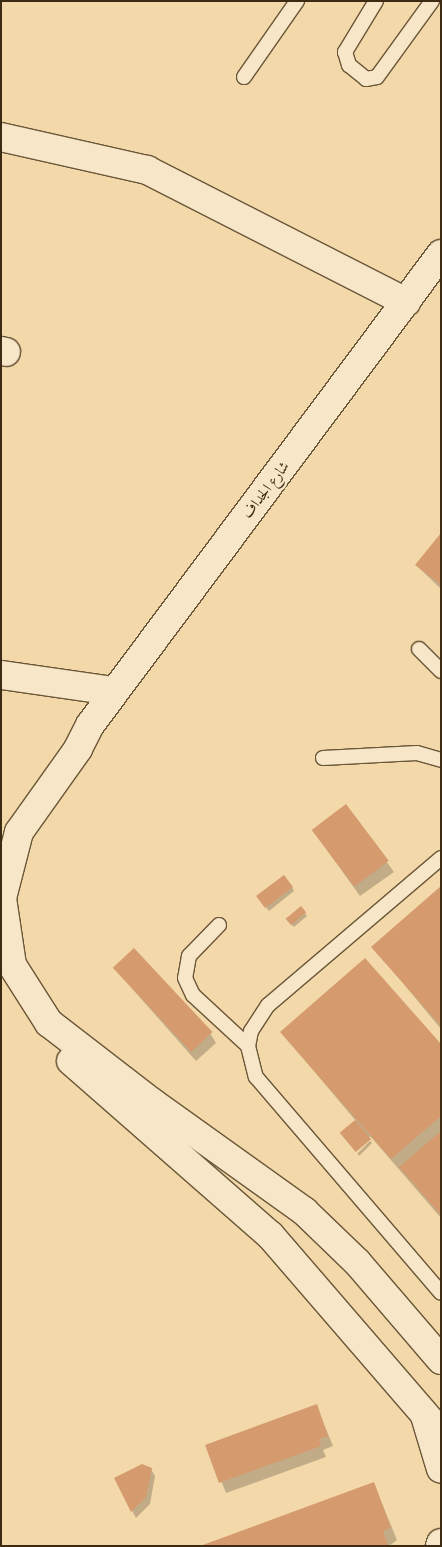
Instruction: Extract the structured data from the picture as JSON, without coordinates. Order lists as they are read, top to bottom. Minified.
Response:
{"streets":{"street":["شارع الجداف"]}}
